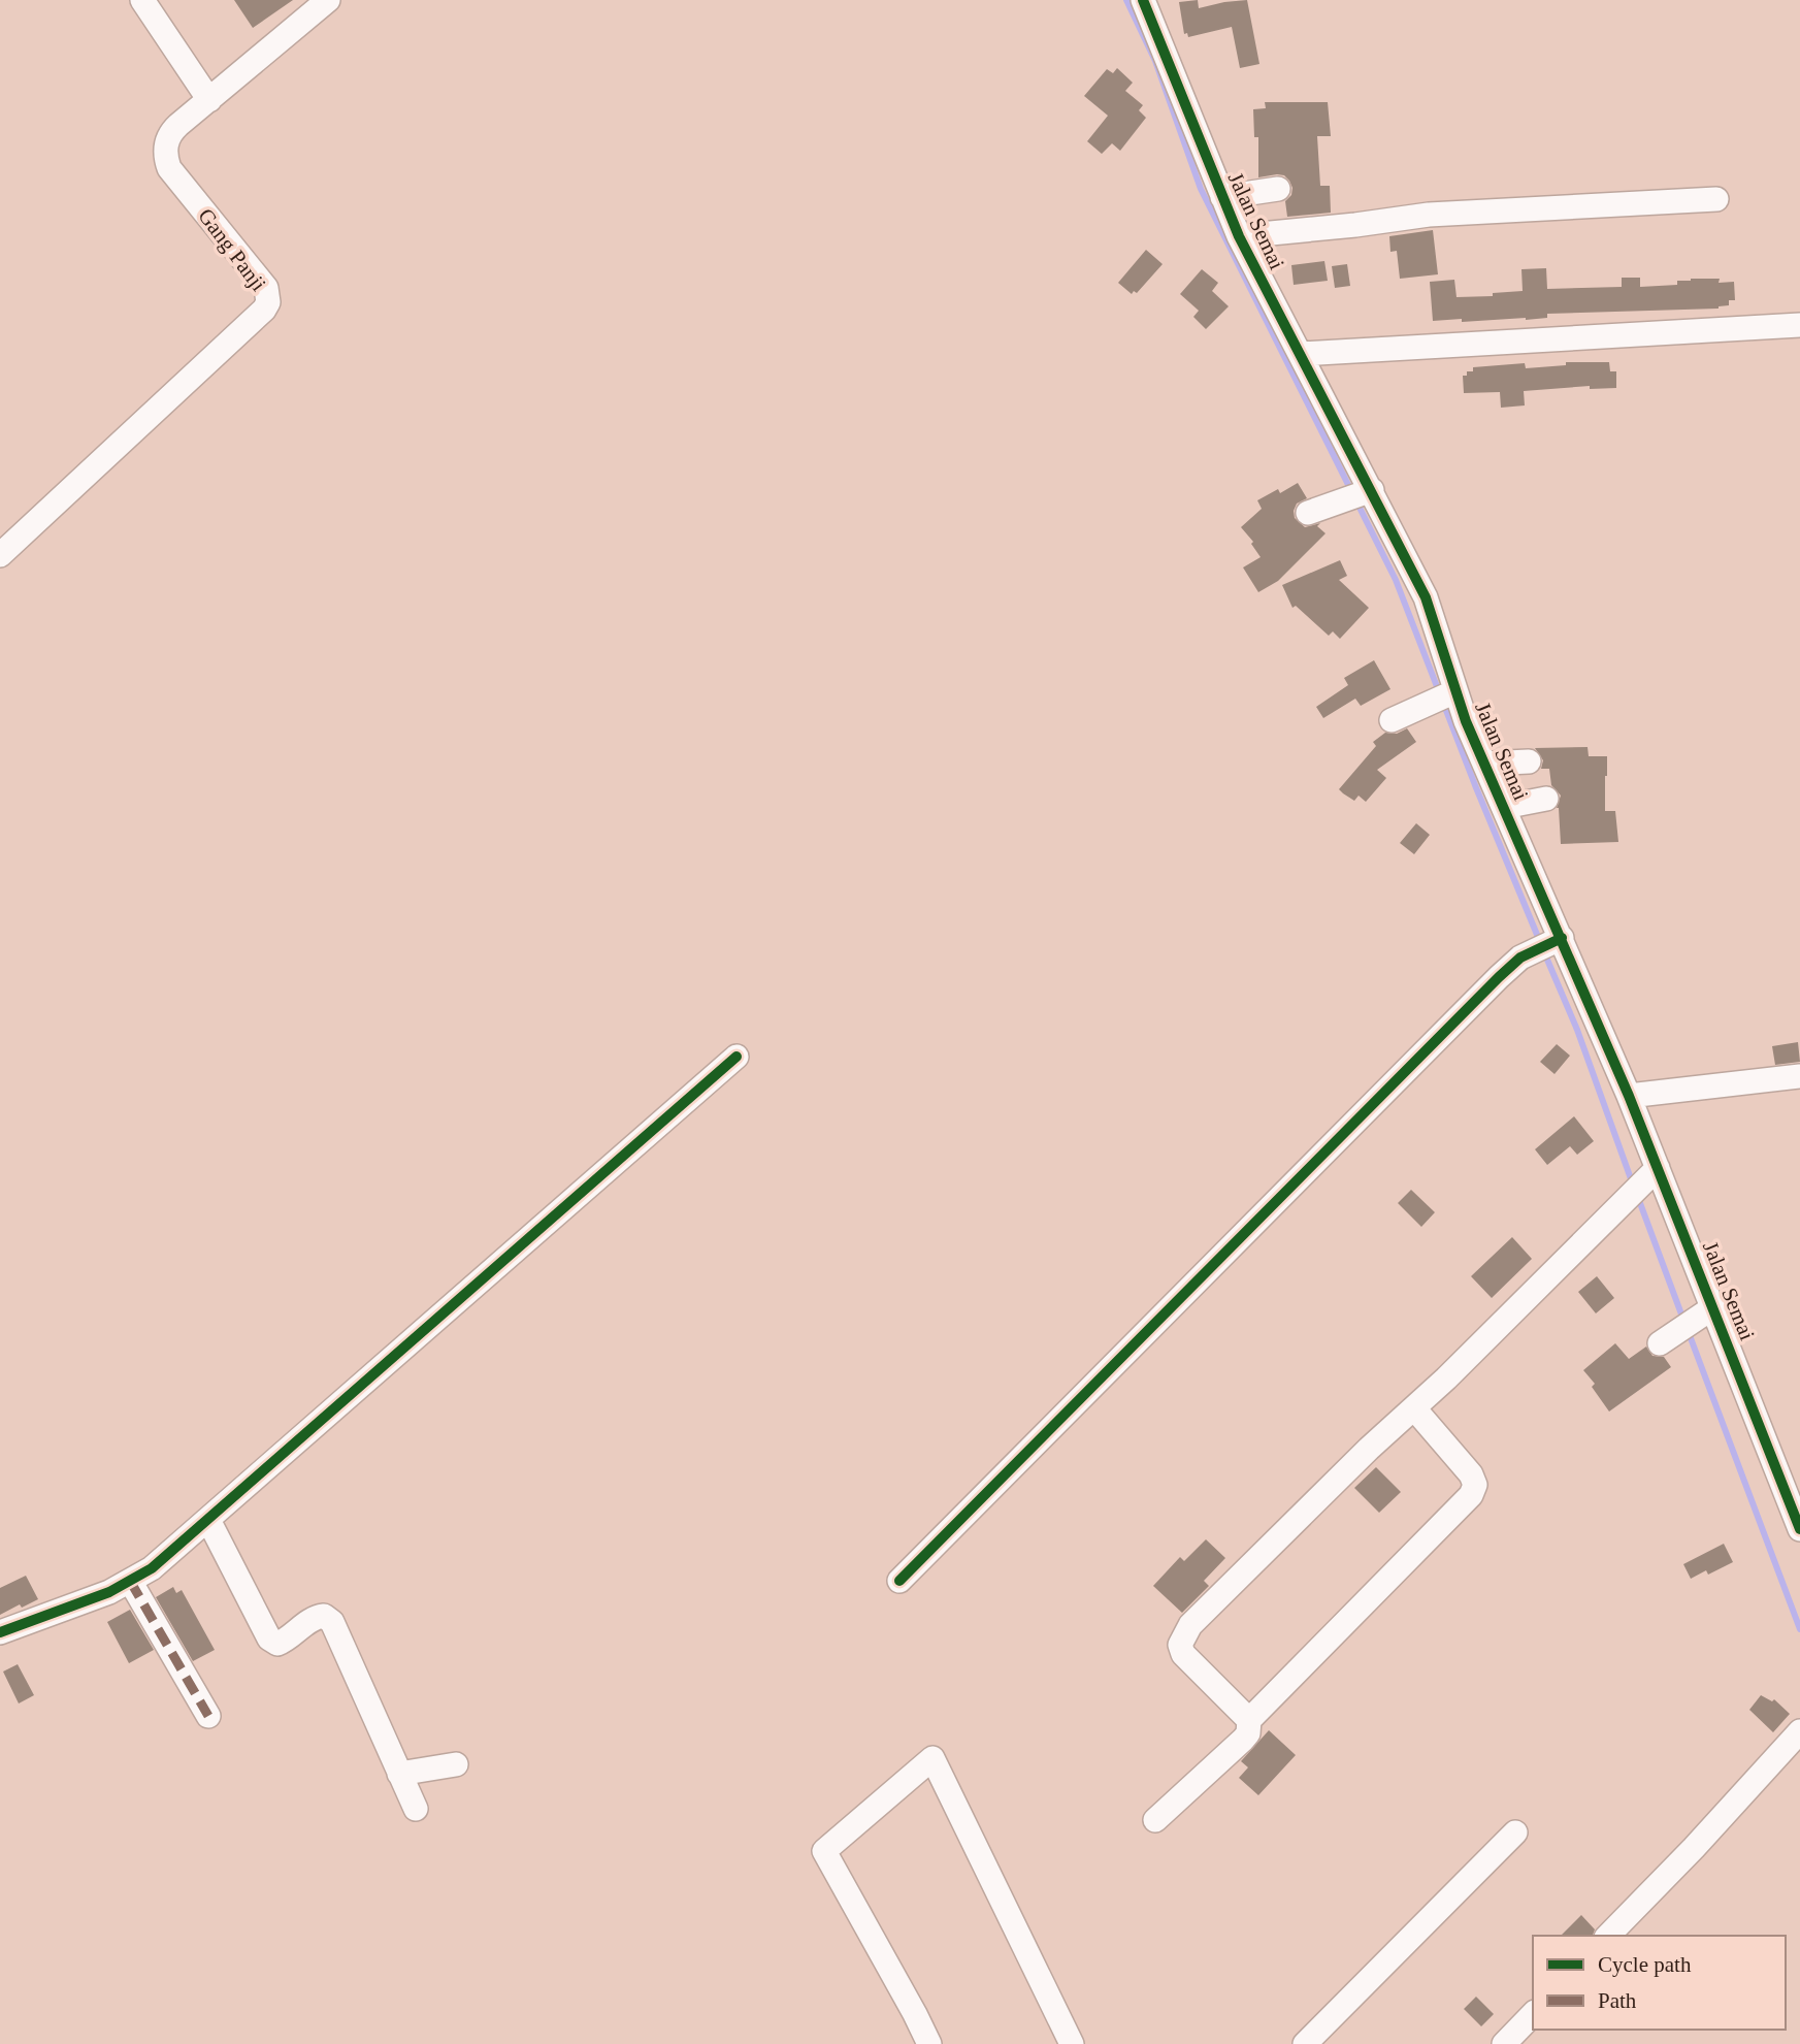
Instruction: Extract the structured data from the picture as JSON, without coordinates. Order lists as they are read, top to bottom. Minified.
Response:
{"streets":{"street":["Jalan Semai","Gang Panji"]},"legend":["Cycle path","Path"]}
